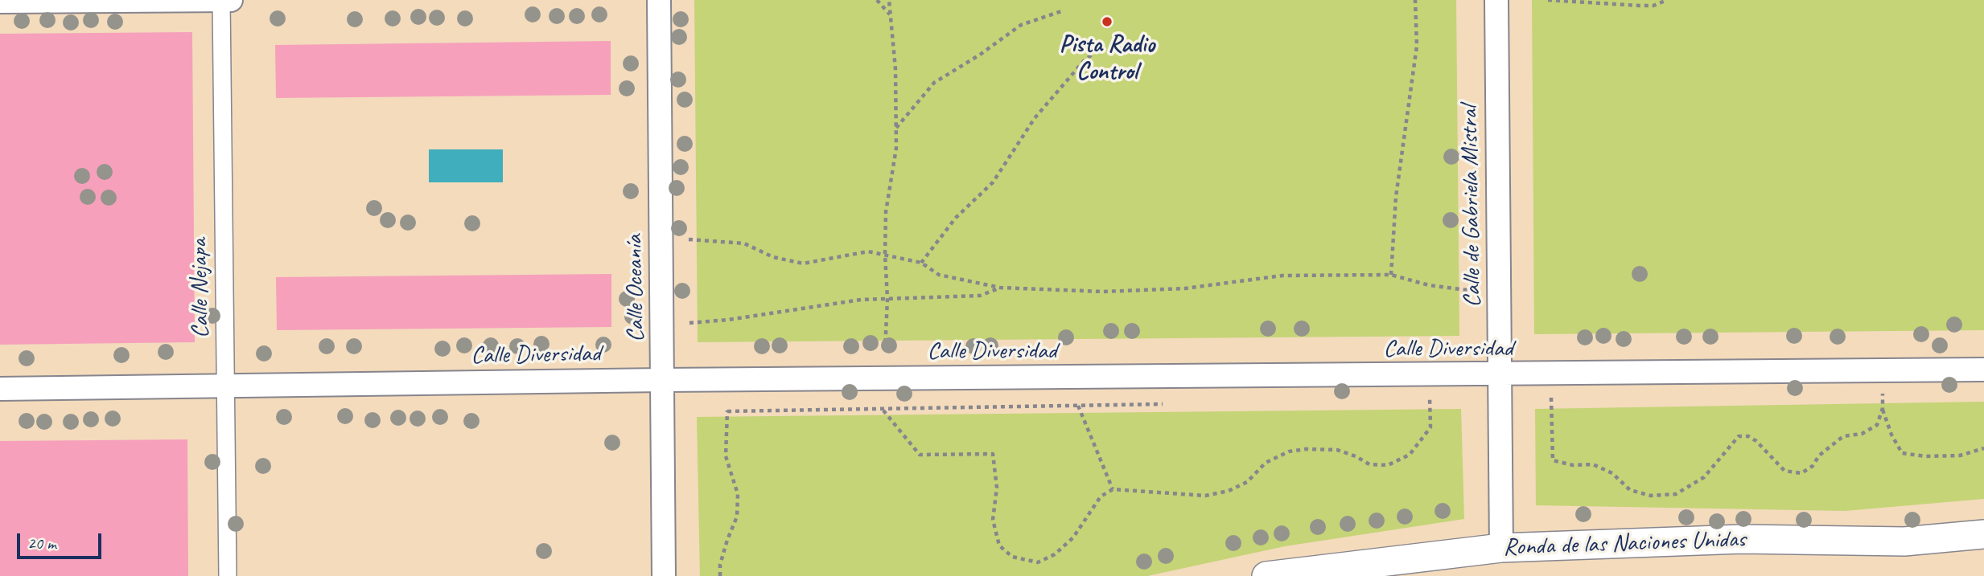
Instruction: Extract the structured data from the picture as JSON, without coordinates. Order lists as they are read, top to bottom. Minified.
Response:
{"streets":{"street":["Calle de Gabriela Mistral","Calle Nejapa","Calle Oceanía","Calle Diversidad","Ronda de las Naciones Unidas"]},"crossings":[["Calle de Gabriela Mistral","Calle Diversidad"],["Calle de Gabriela Mistral","Ronda de las Naciones Unidas"],["Calle Nejapa","Calle Diversidad"],["Calle Oceanía","Calle Diversidad"]],"places":["Pista Radio Control"],"scale_bar":"20 m"}
